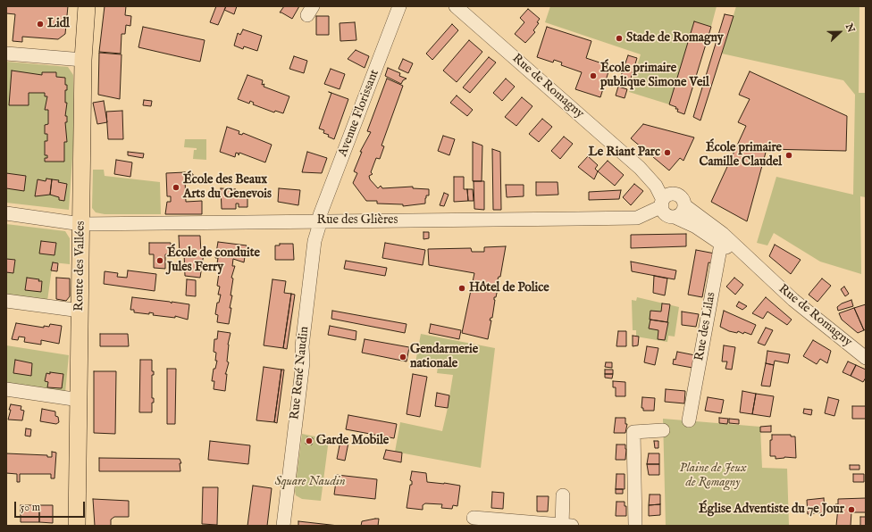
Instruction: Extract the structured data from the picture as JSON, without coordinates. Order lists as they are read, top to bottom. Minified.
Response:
{"streets":{"main road":["Route des Vallées"],"street":["Rue de Romagny","Avenue Florissant","Rue des Glières","Rue des Lilas","Rue René Naudin"]},"crossings":[["Rue de Romagny","Rue des Glières"],["Rue de Romagny","Rue des Lilas"],["Avenue Florissant","Rue des Glières"],["Avenue Florissant","Rue René Naudin"],["Rue des Glières","Route des Vallées"],["Rue des Glières","Rue René Naudin"]],"parks":["Plaine de Jeux de Romagny","Square Naudin"],"places":["Lidl","Stade de Romagny","École primaire publique Simone Veil","Le Riant Parc","École primaire Camille Claudel","École des Beaux Arts du Genevois","École de conduite Jules Ferry","Hôtel de Police","Gendarmerie nationale","Garde Mobile","Église Adventiste du 7e Jour"],"scale_bar":"50 m","north":"right"}
